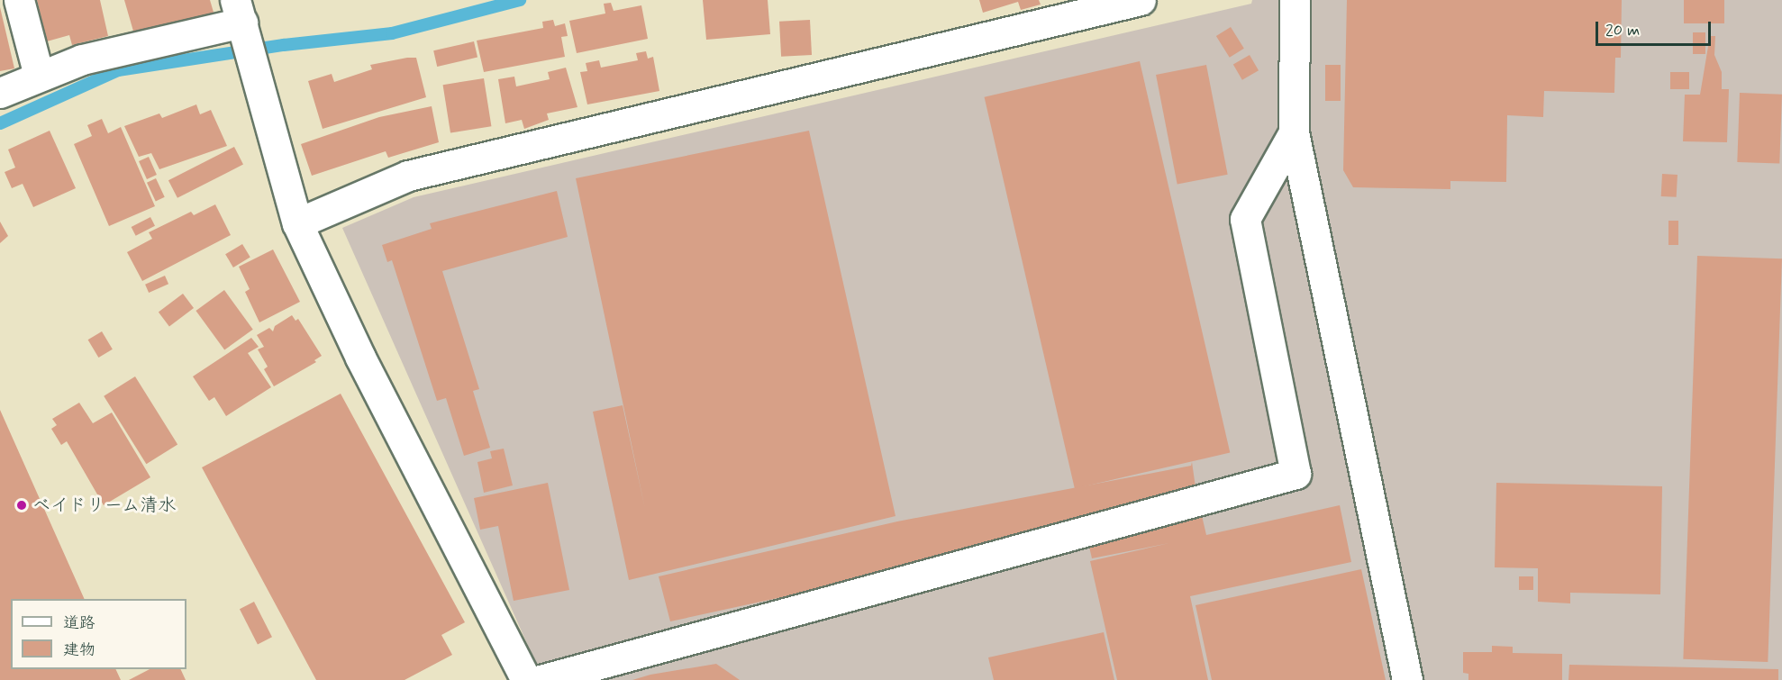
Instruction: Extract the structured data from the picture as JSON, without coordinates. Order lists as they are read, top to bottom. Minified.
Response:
{"places":["ベイドリーム清水"],"legend":["道路","建物"],"scale_bar":"20 m"}
